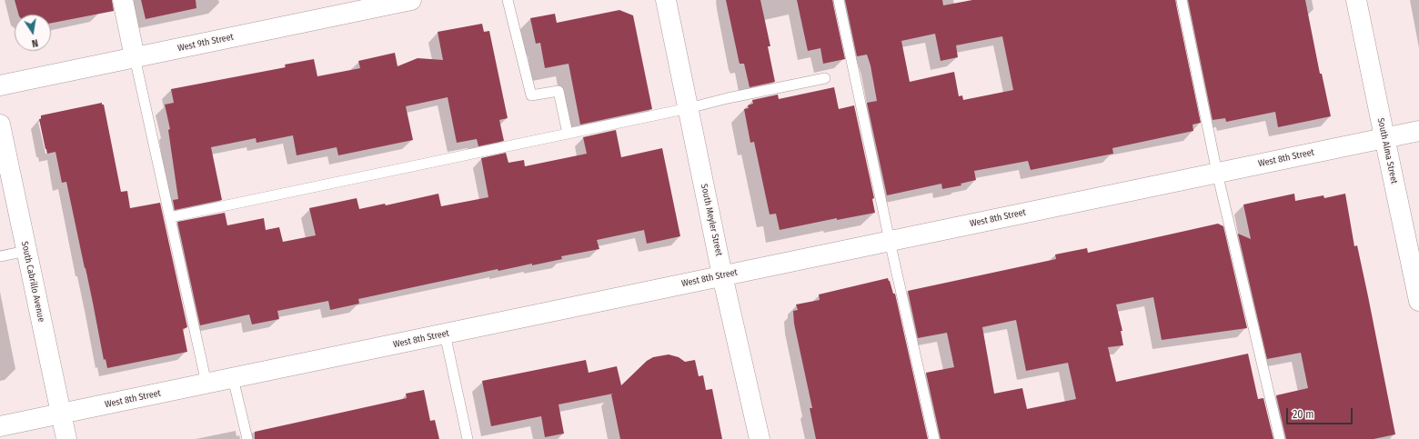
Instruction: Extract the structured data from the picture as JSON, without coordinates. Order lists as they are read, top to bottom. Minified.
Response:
{"streets":{"street":["West 9th Street","South Alma Street","West 8th Street","South Meyler Street","South Cabrillo Avenue"]},"crossings":[["South Alma Street","West 8th Street"],["West 8th Street","South Meyler Street"],["West 8th Street","South Cabrillo Avenue"]],"scale_bar":"20 m","north":"bottom"}
